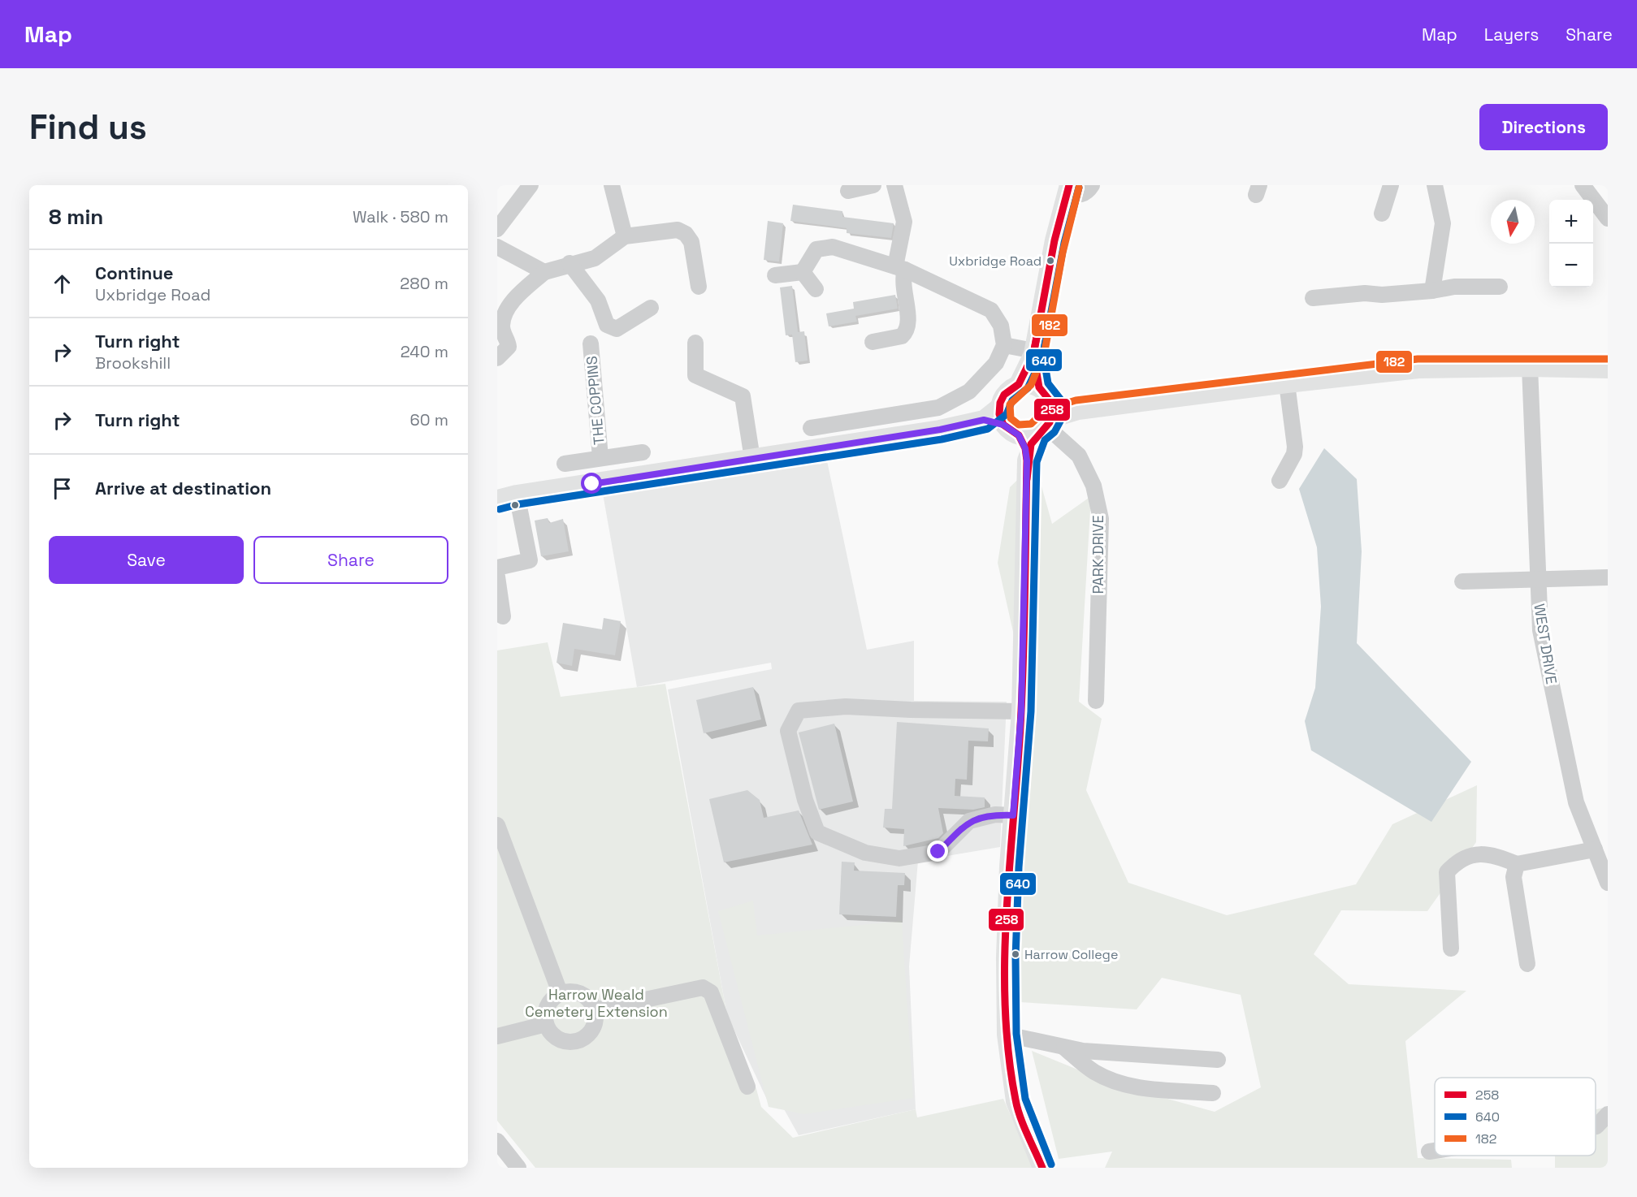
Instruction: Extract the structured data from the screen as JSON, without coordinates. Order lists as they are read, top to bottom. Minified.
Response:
{"streets":{"street":["THE COPPINS","PARK DRIVE","WEST DRIVE"]},"parks":["Harrow Weald Cemetery Extension"],"places":["Uxbridge Road","Harrow College"],"lines":["transit line 258","transit line 640","transit line 182"],"legend":["258","640","182"],"north":"bottom","page":{"header":"Map","nav":["Map","Layers","Share"],"buttons":["Directions",["Save","Share"]],"title":"Find us","heading":["8 min","Walk · 580 m"],"map_buttons":["+","−"],"list":[["Continue","Uxbridge Road","280 m"],["Turn right","Brookshill","240 m"],["Turn right","60 m"],"Arrive at destination"]}}
